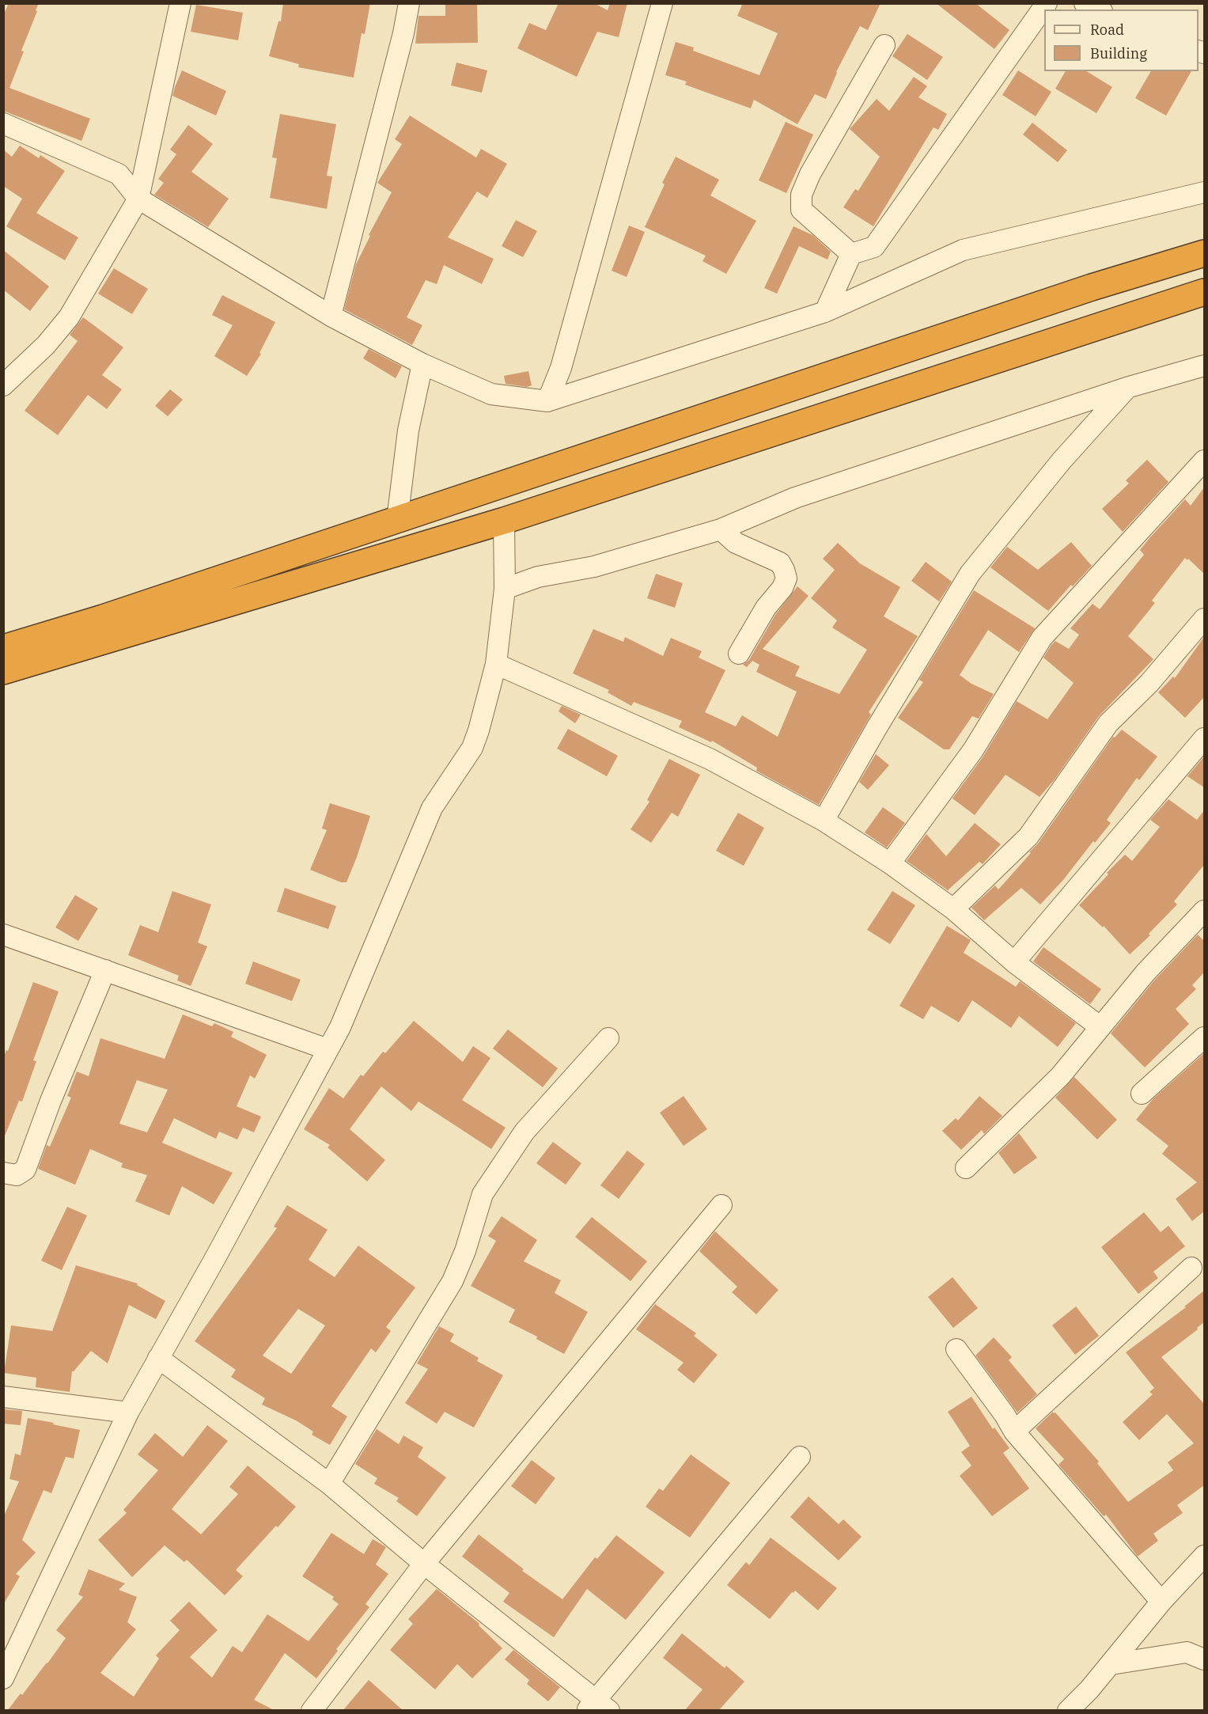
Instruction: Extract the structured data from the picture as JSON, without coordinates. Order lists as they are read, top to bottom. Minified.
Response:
{"legend":["Road","Building"]}
